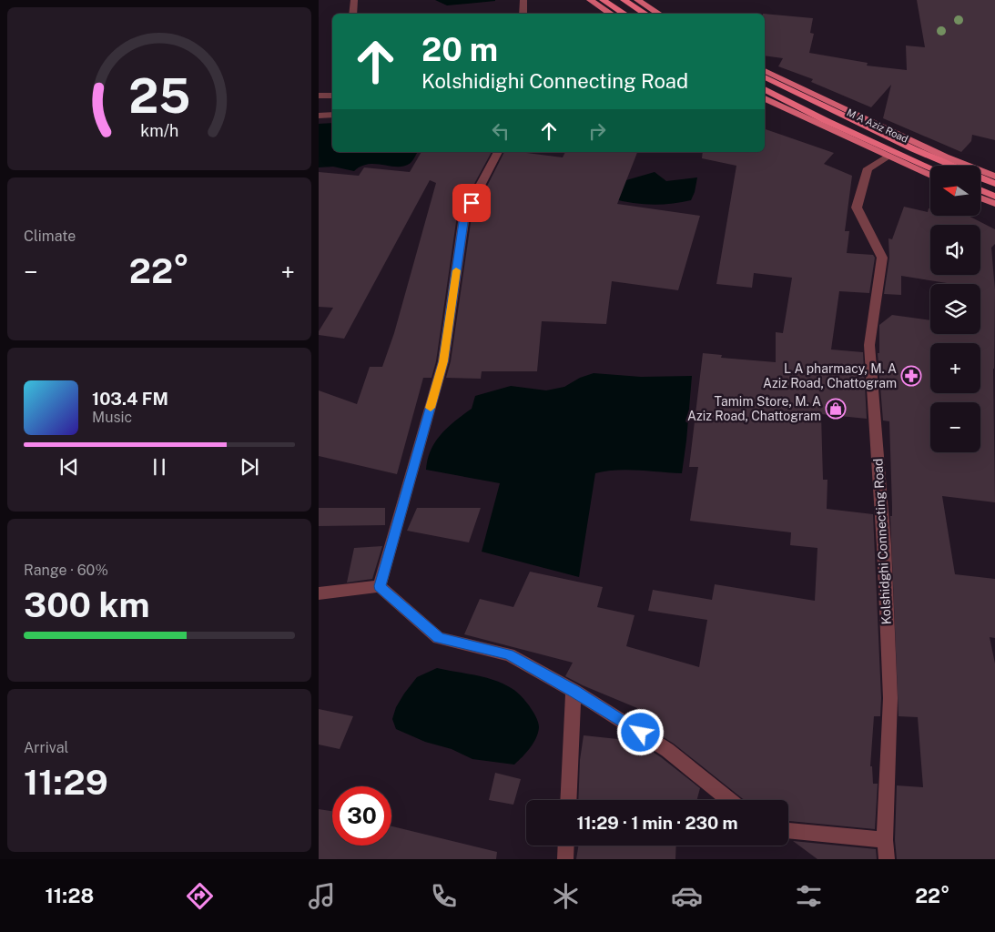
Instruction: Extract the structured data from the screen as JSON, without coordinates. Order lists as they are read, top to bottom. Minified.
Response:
{"streets":{"main road":["M A Aziz Road"],"street":["Kolshidghi Connecting Road"]},"crossings":[["M A Aziz Road","Kolshidghi Connecting Road"]],"places":{"pharmacy":["L A pharmacy, M. A Aziz Road, Chattogram"],"shop":["Tamim Store, M. A Aziz Road, Chattogram"]},"north":"left","page":{"turn":["20 m","Kolshidighi Connecting Road"],"map_buttons":["+","−"],"tile":["Climate",["Range · 60%","300 km"],["Arrival","11:29"]],"heat":["−","22°","+"],"song":["103.4 FM","Music"],"limit":"30","trip":"11:29 · 1 min · 230 m","tabs":["11:28","22°"],"gauge":["25","km/h"]}}
